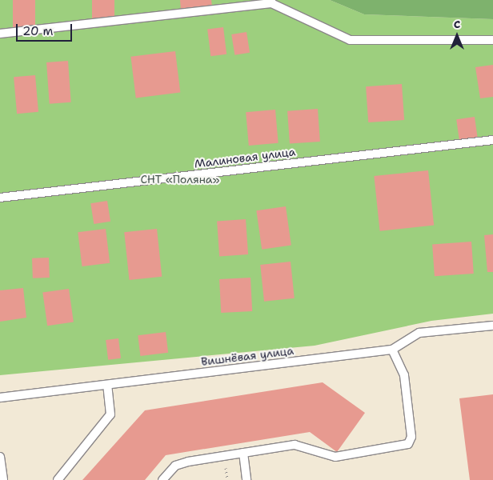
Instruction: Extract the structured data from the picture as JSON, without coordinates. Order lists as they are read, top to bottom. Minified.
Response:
{"streets":{"lane":["Малиновая улица","Вишнёвая улица"]},"parks":["СНТ «Поляна»"],"scale_bar":"20 m","north":"top"}
